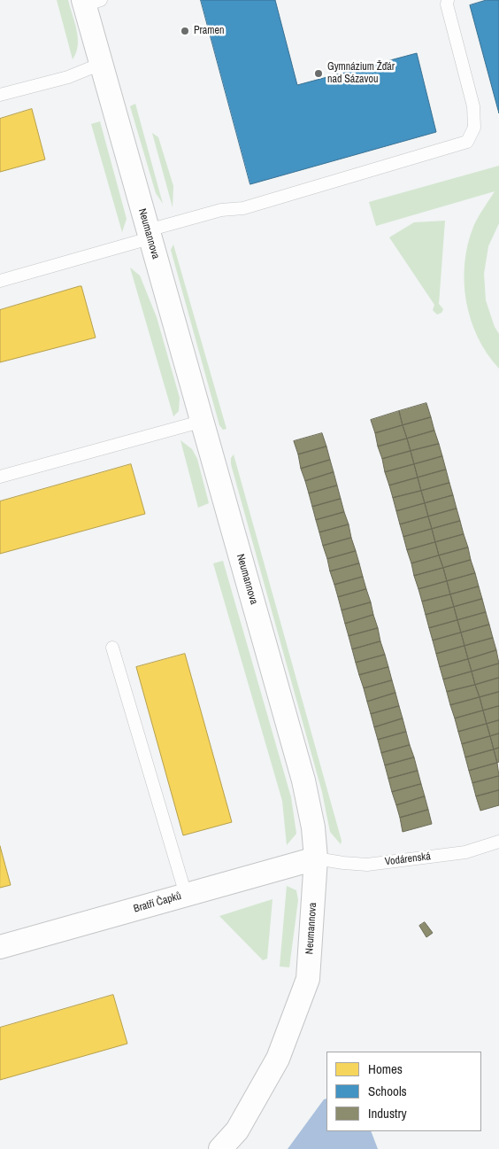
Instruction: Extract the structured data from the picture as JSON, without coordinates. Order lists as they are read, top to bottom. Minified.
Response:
{"streets":{"street":["Neumannova","Bratří Čapků"],"lane":["Vodárenská"]},"crossings":[["Neumannova","Vodárenská"],["Neumannova","Bratří Čapků"],["Vodárenská","Bratří Čapků"]],"places":["Pramen","Gymnázium Žďár nad Sázavou"],"legend":["Homes","Schools","Industry"]}
